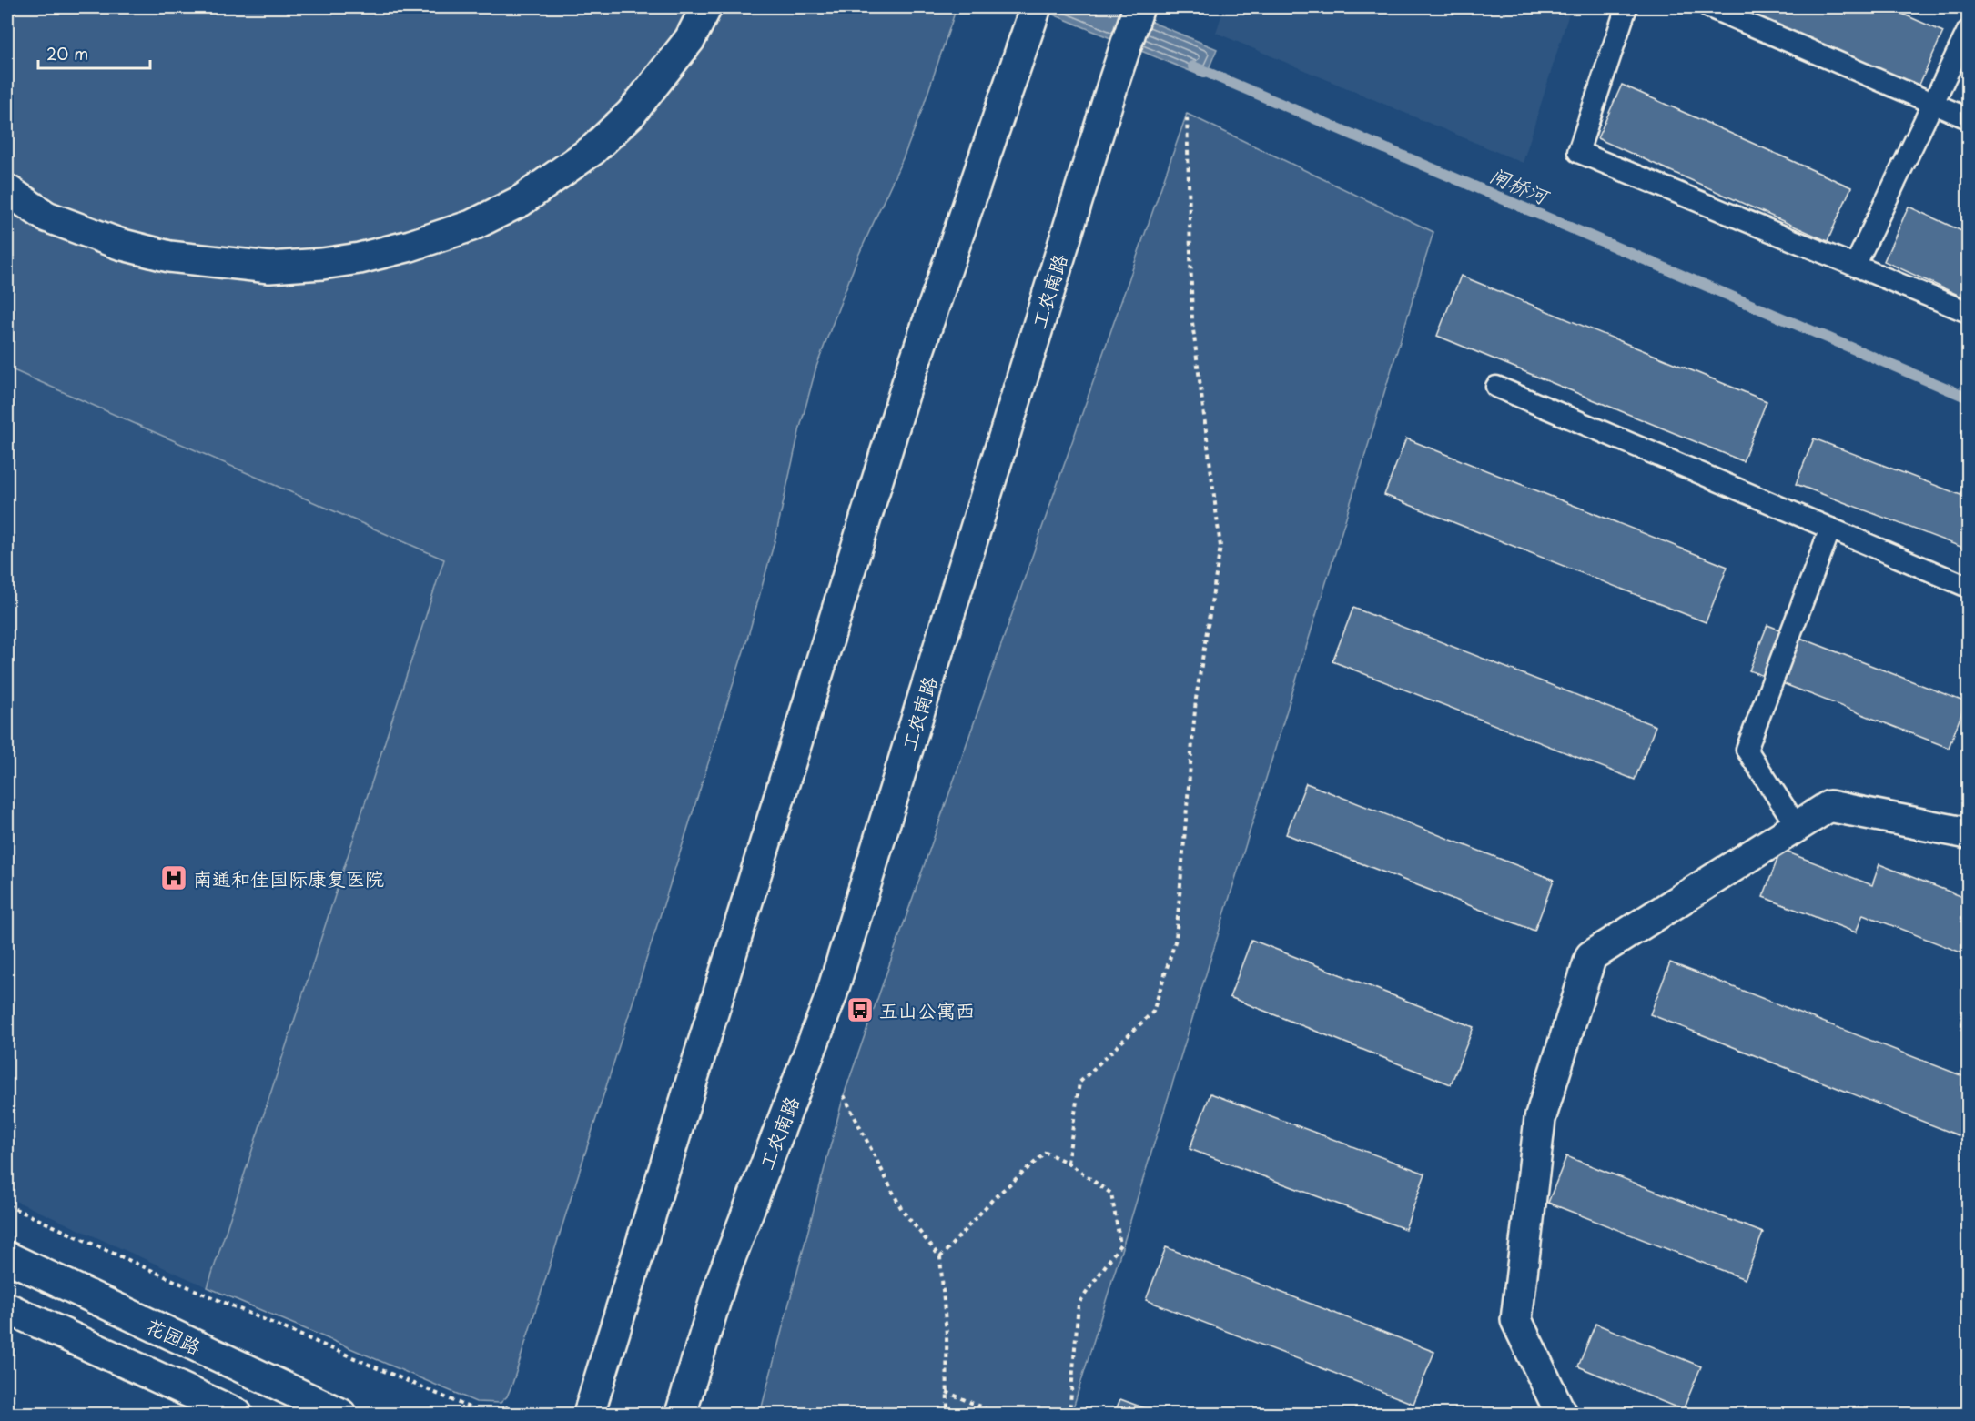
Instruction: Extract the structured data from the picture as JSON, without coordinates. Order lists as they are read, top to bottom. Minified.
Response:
{"streets":{"main road":["工农南路","花园路"]},"water":["闸桥河"],"places":{"hospital":["南通和佳国际康复医院"],"bus stop":["五山公寓西"]},"scale_bar":"20 m"}
